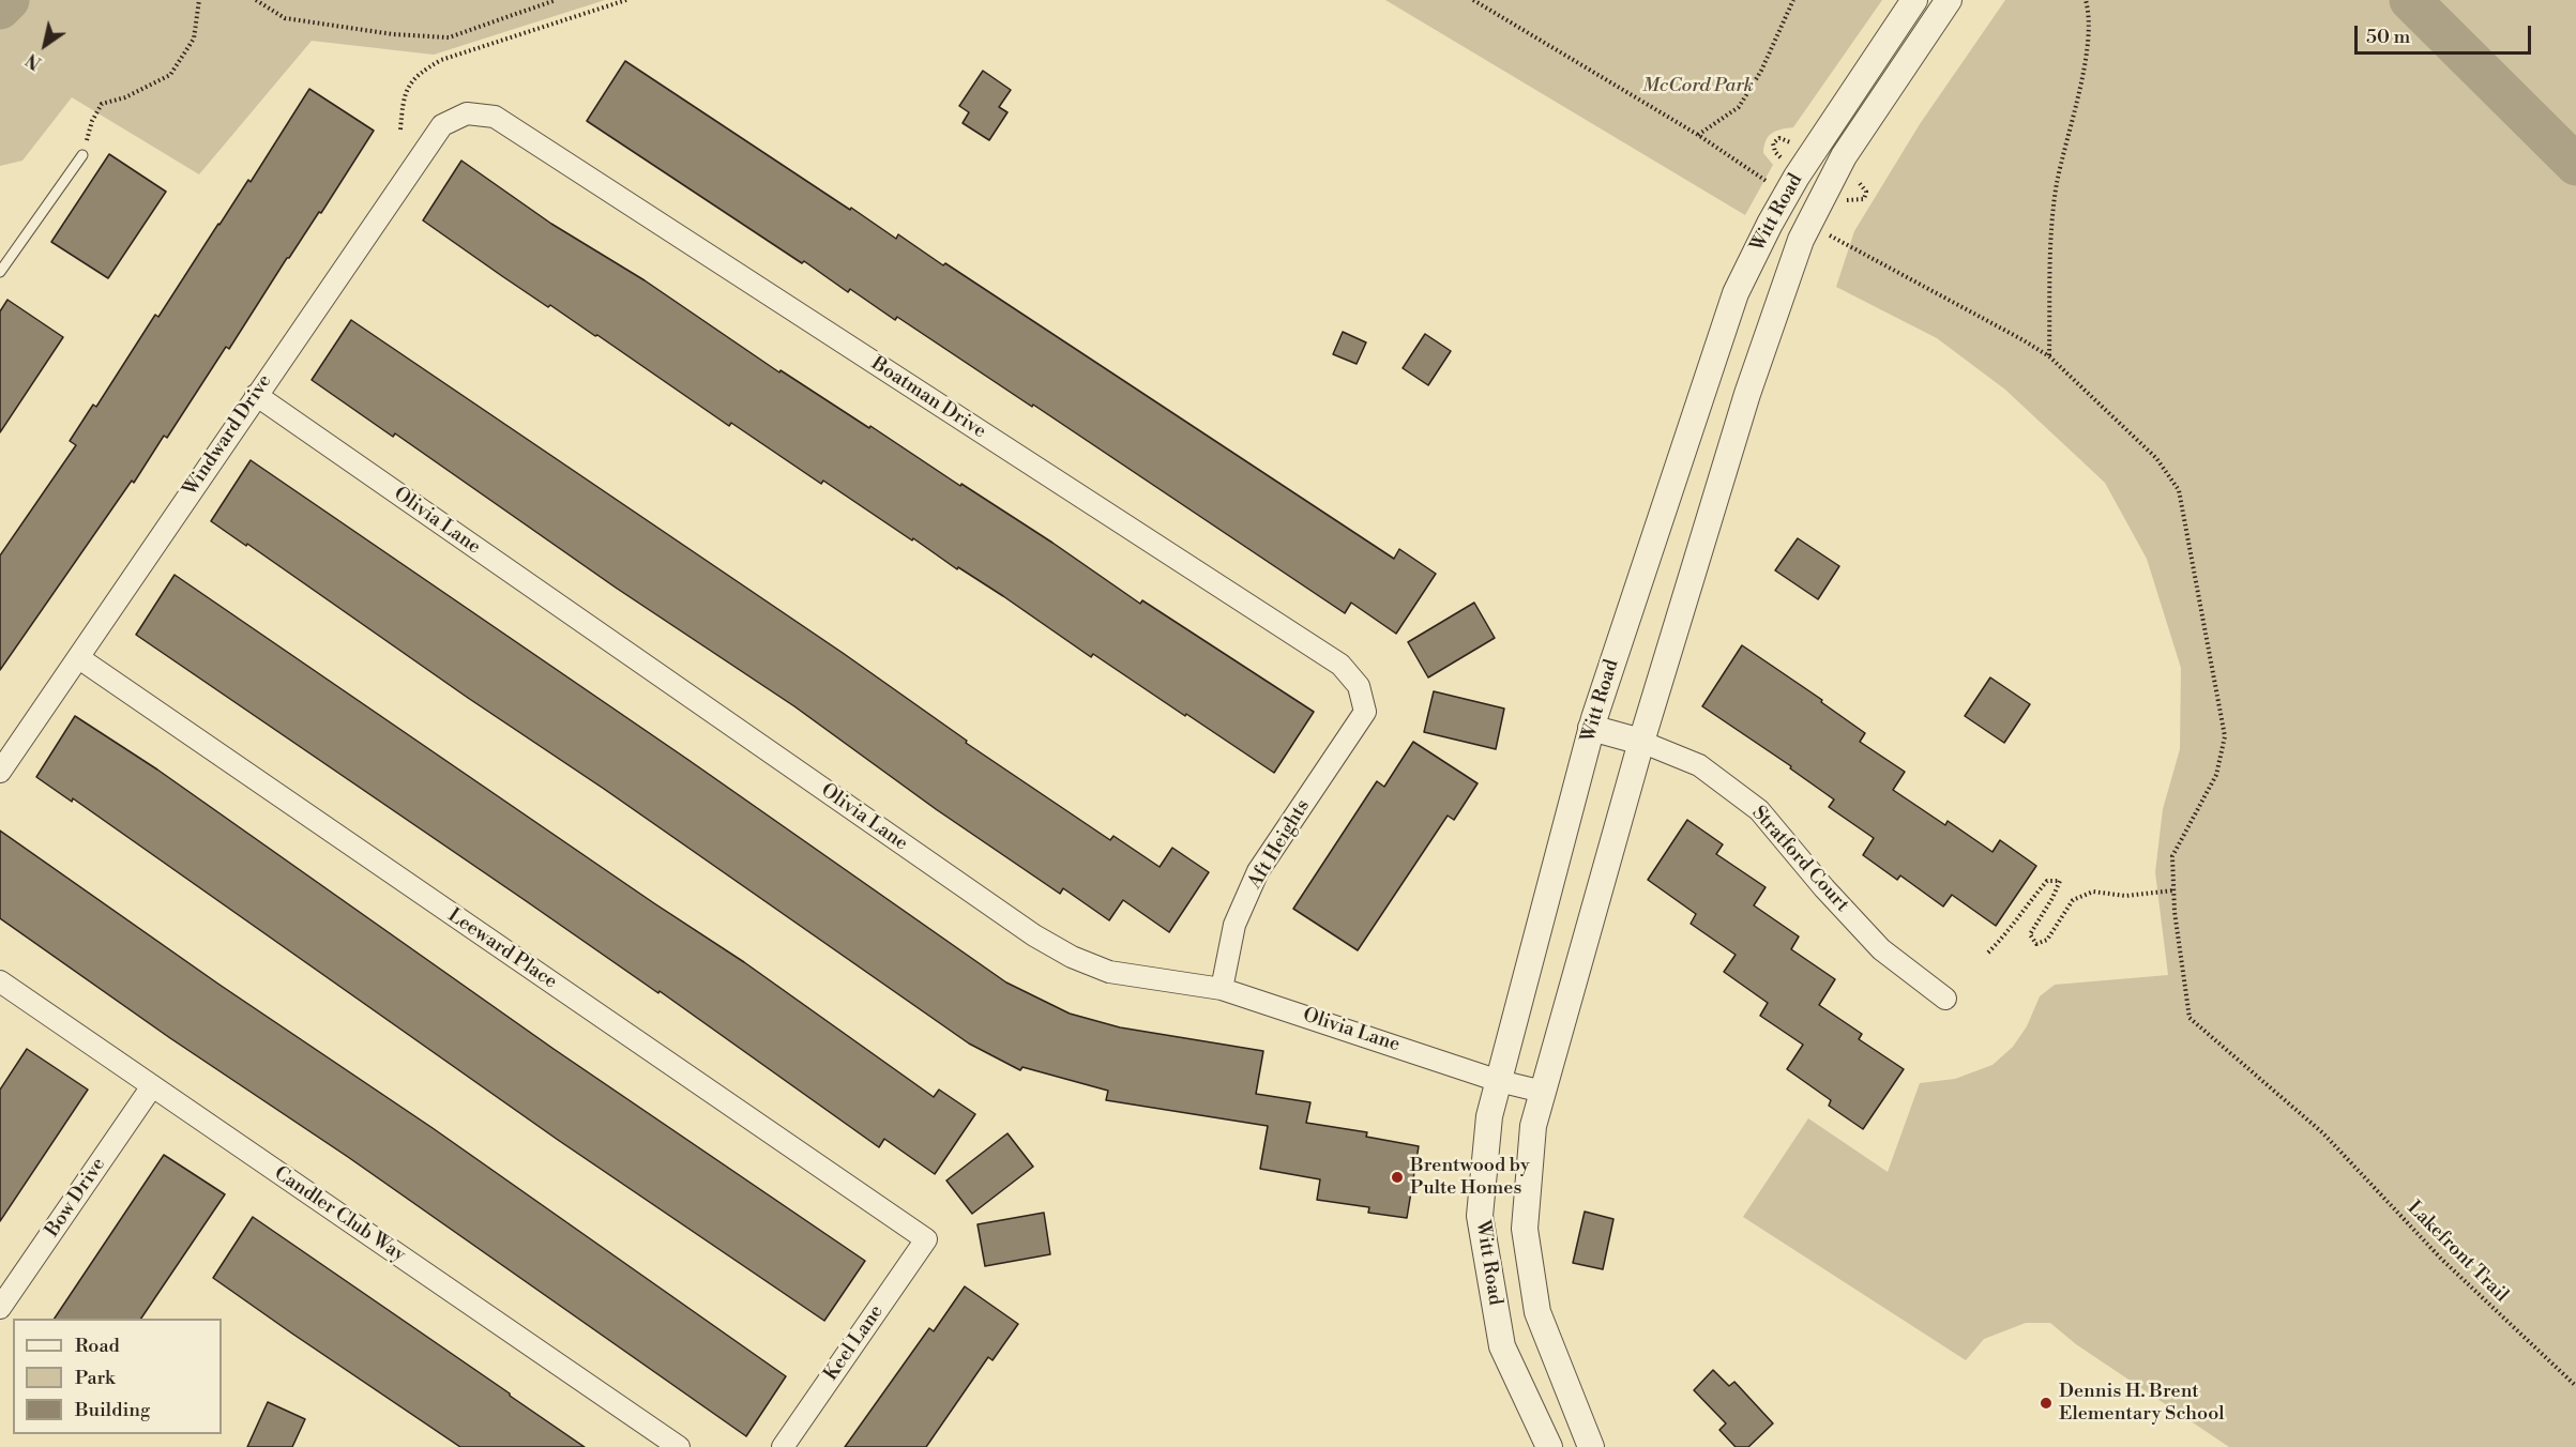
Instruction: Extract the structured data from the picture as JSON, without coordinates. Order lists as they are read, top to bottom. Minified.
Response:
{"streets":{"street":["Witt Road","Boatman Drive","Windward Drive","Olivia Lane","Aft Heights","Stratford Court","Leeward Place","Bow Drive","Candler Club Way","Keel Lane"],"path":["Lakefront Trail"]},"crossings":[["Witt Road","Olivia Lane"],["Witt Road","Stratford Court"],["Boatman Drive","Windward Drive"],["Boatman Drive","Aft Heights"],["Windward Drive","Olivia Lane"],["Windward Drive","Leeward Place"],["Olivia Lane","Aft Heights"],["Leeward Place","Keel Lane"],["Bow Drive","Candler Club Way"]],"parks":["McCord Park"],"places":["Brentwood by Pulte Homes","Dennis H. Brent Elementary School"],"legend":["Road","Park","Building"],"scale_bar":"50 m","north":"bottom left"}
